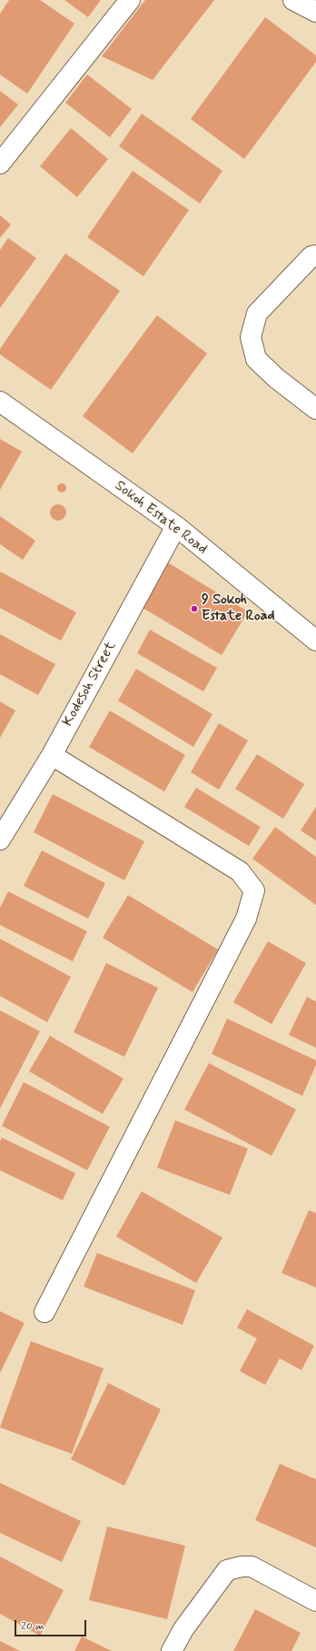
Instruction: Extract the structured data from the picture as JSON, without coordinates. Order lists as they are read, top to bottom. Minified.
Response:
{"streets":{"street":["Sokoh Estate Road","Kodesoh Street"]},"crossings":[["Sokoh Estate Road","Kodesoh Street"]],"places":["9 Sokoh Estate Road"],"scale_bar":"20 m"}
